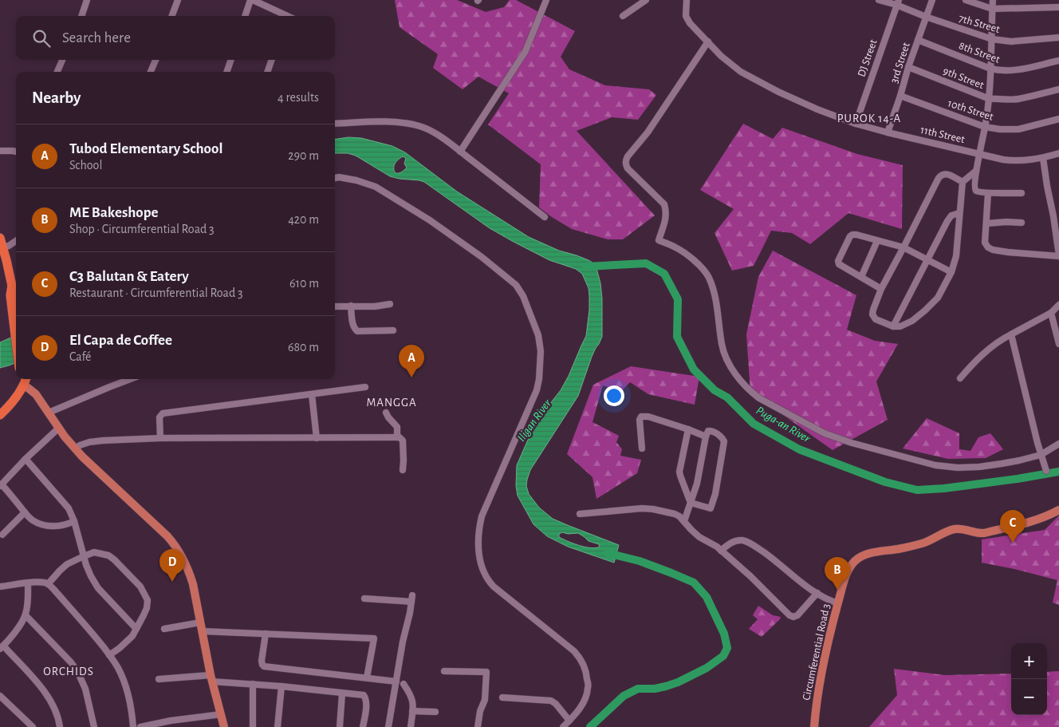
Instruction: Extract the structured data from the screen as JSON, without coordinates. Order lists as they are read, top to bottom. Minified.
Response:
{"streets":{"main road":["Circumferential Road 3"],"street":["7th Street","8th Street","DJ Street","3rd Street","9th Street","10th Street","11th Street"]},"crossings":[["7th Street","DJ Street"],["7th Street","3rd Street"],["8th Street","3rd Street"],["DJ Street","11th Street"],["3rd Street","9th Street"],["3rd Street","10th Street"],["3rd Street","11th Street"]],"districts":["PUROK 14-A","MANGGA","ORCHIDS"],"water":["Iligan River","Puga-an River"],"page":{"search":"Search here","heading":["Nearby","4 results"],"list":[{"mark":"A","name":"Tubod Elementary School","note":"School","value":"290 m"},{"mark":"B","name":"ME Bakeshope","note":"Shop · Circumferential Road 3","value":"420 m"},{"mark":"C","name":"C3 Balutan & Eatery","note":"Restaurant · Circumferential Road 3","value":"610 m"},{"mark":"D","name":"El Capa de Coffee","note":"Café","value":"680 m"}],"pins":["A","C","D","B"],"map_buttons":["+","−"]}}
